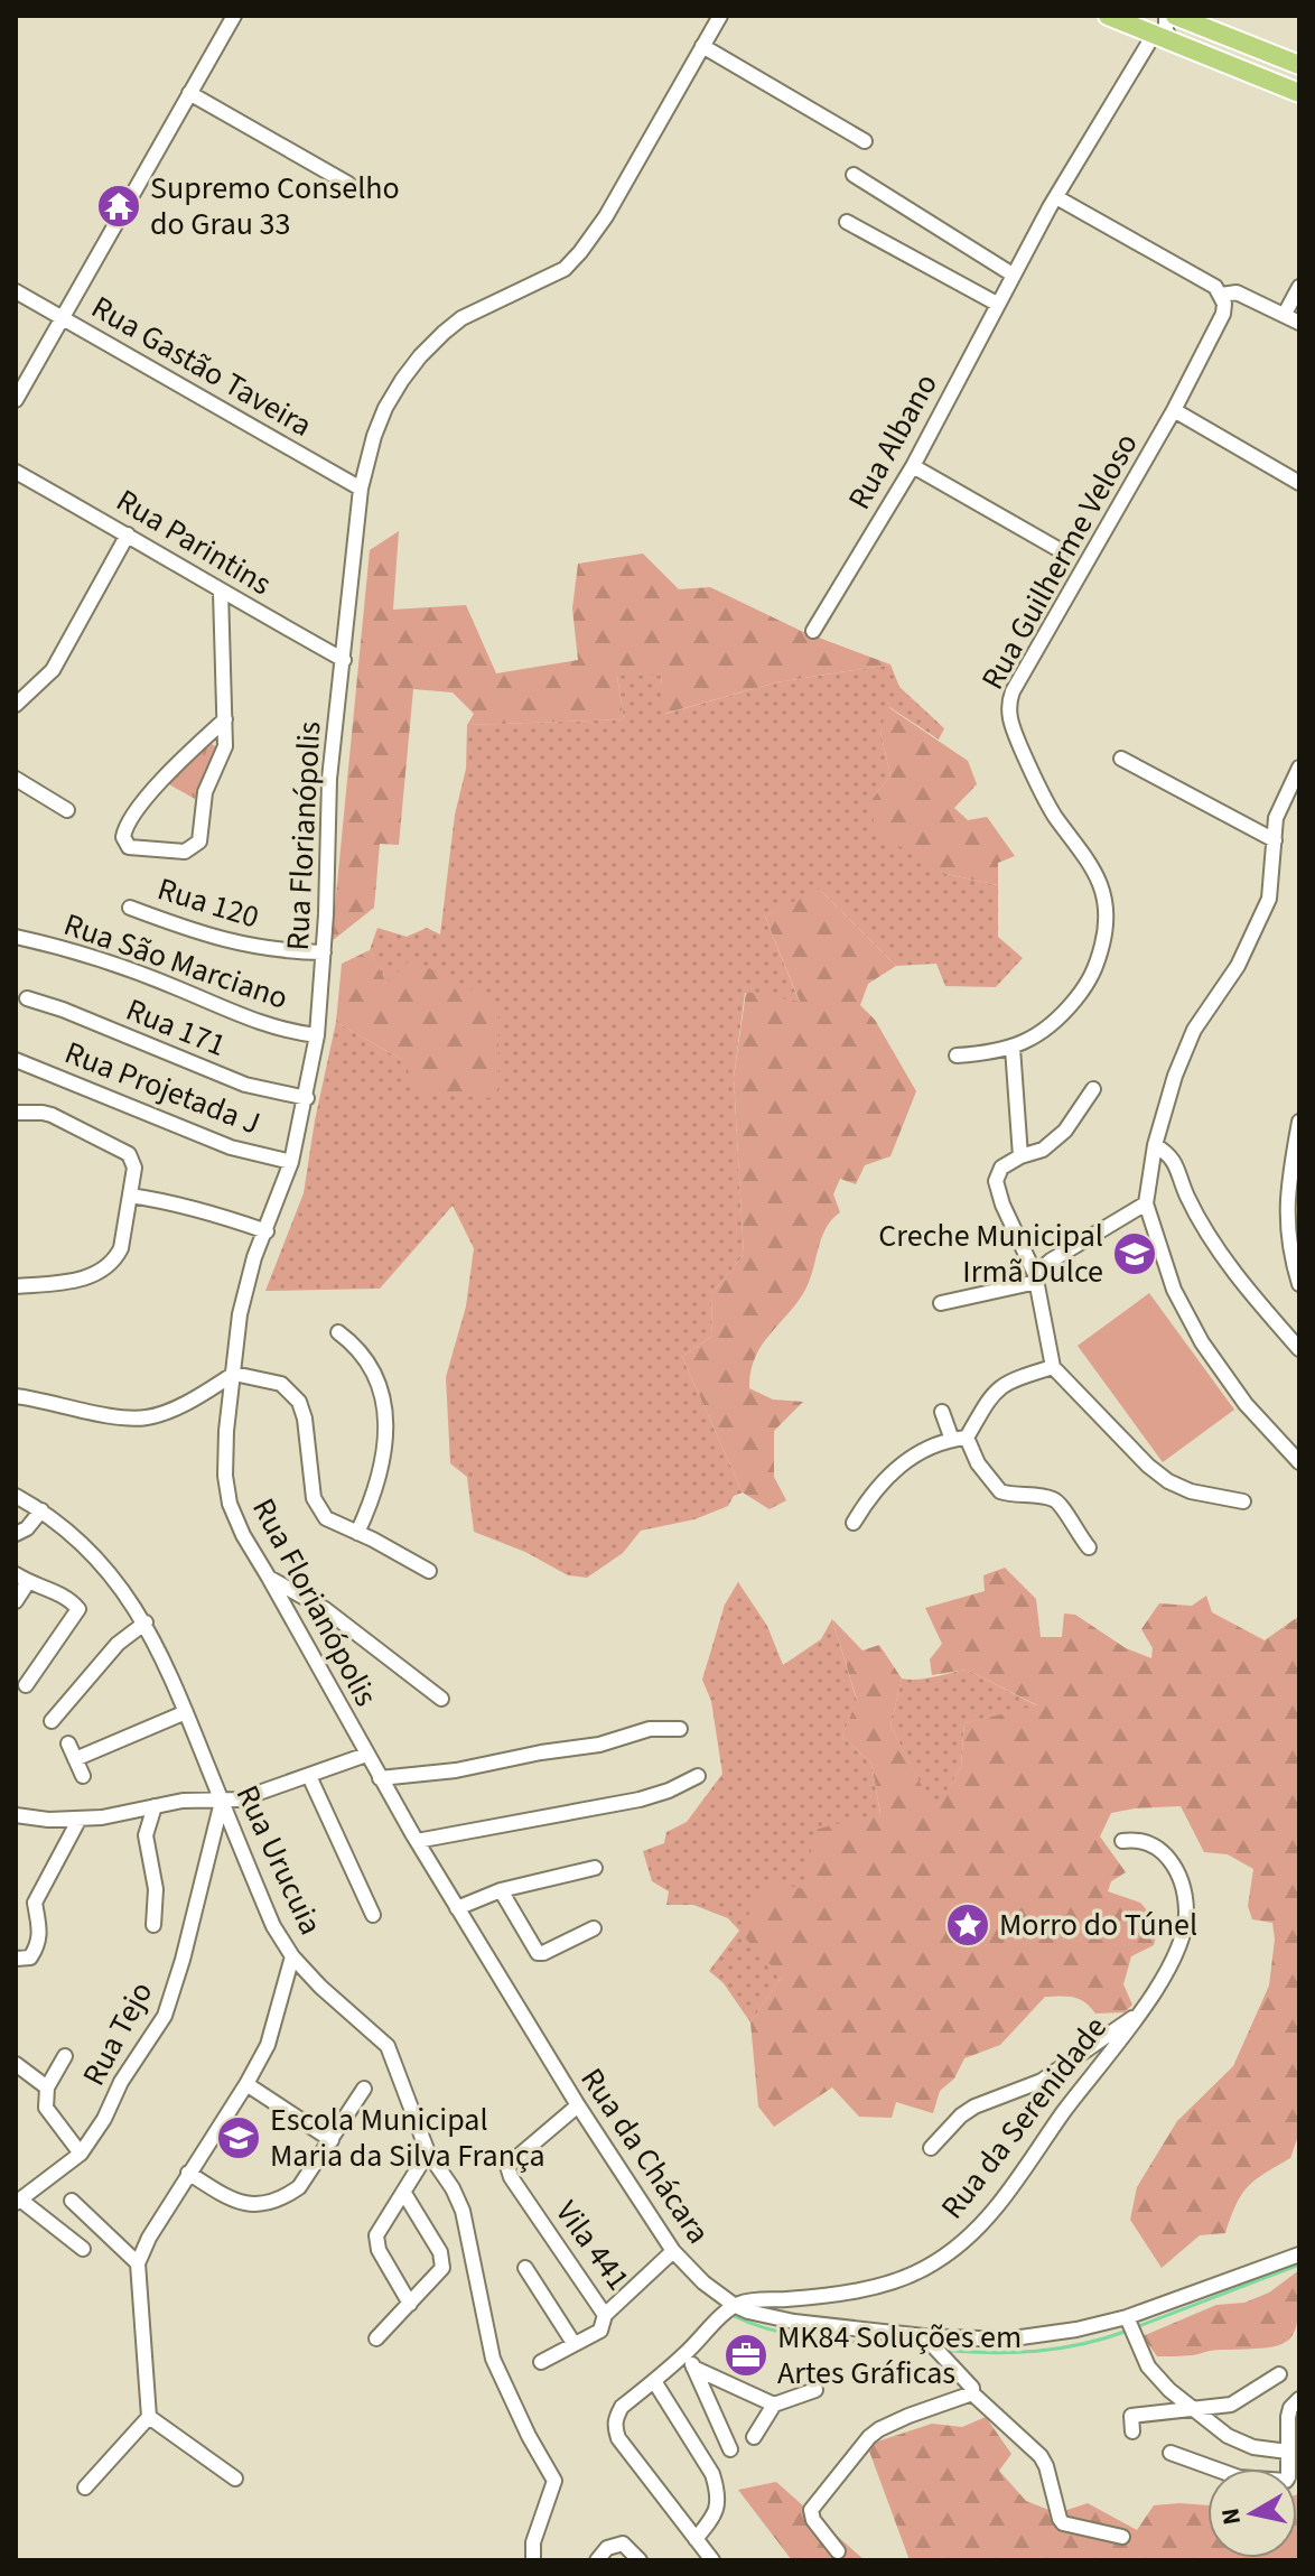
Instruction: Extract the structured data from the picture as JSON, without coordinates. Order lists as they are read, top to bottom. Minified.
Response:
{"streets":{"street":["Rua Gastão Taveira","Rua Albano","Rua Parintins","Rua Guilherme Veloso","Rua Florianópolis","Rua 120","Rua São Marciano","Rua 171","Rua Projetada J","Rua Urucuia","Rua Tejo","Rua da Serenidade","Rua da Chácara","Vila 441"]},"crossings":[["Rua Gastão Taveira","Rua Florianópolis"],["Rua Parintins","Rua Florianópolis"],["Rua Florianópolis","Rua 120"],["Rua Florianópolis","Rua São Marciano"],["Rua Florianópolis","Rua 171"],["Rua Florianópolis","Rua Projetada J"],["Rua Florianópolis","Rua da Chácara"],["Rua Urucuia","Rua Tejo"],["Rua da Serenidade","Rua da Chácara"],["Rua da Chácara","Vila 441"]],"places":{"temple":["Supremo Conselho do Grau 33"],"school or university":["Creche Municipal Irmã Dulce","Escola Municipal Maria da Silva França"],"place":["Morro do Túnel"],"office":["MK84 Soluções em Artes Gráficas"]},"north":"left"}
